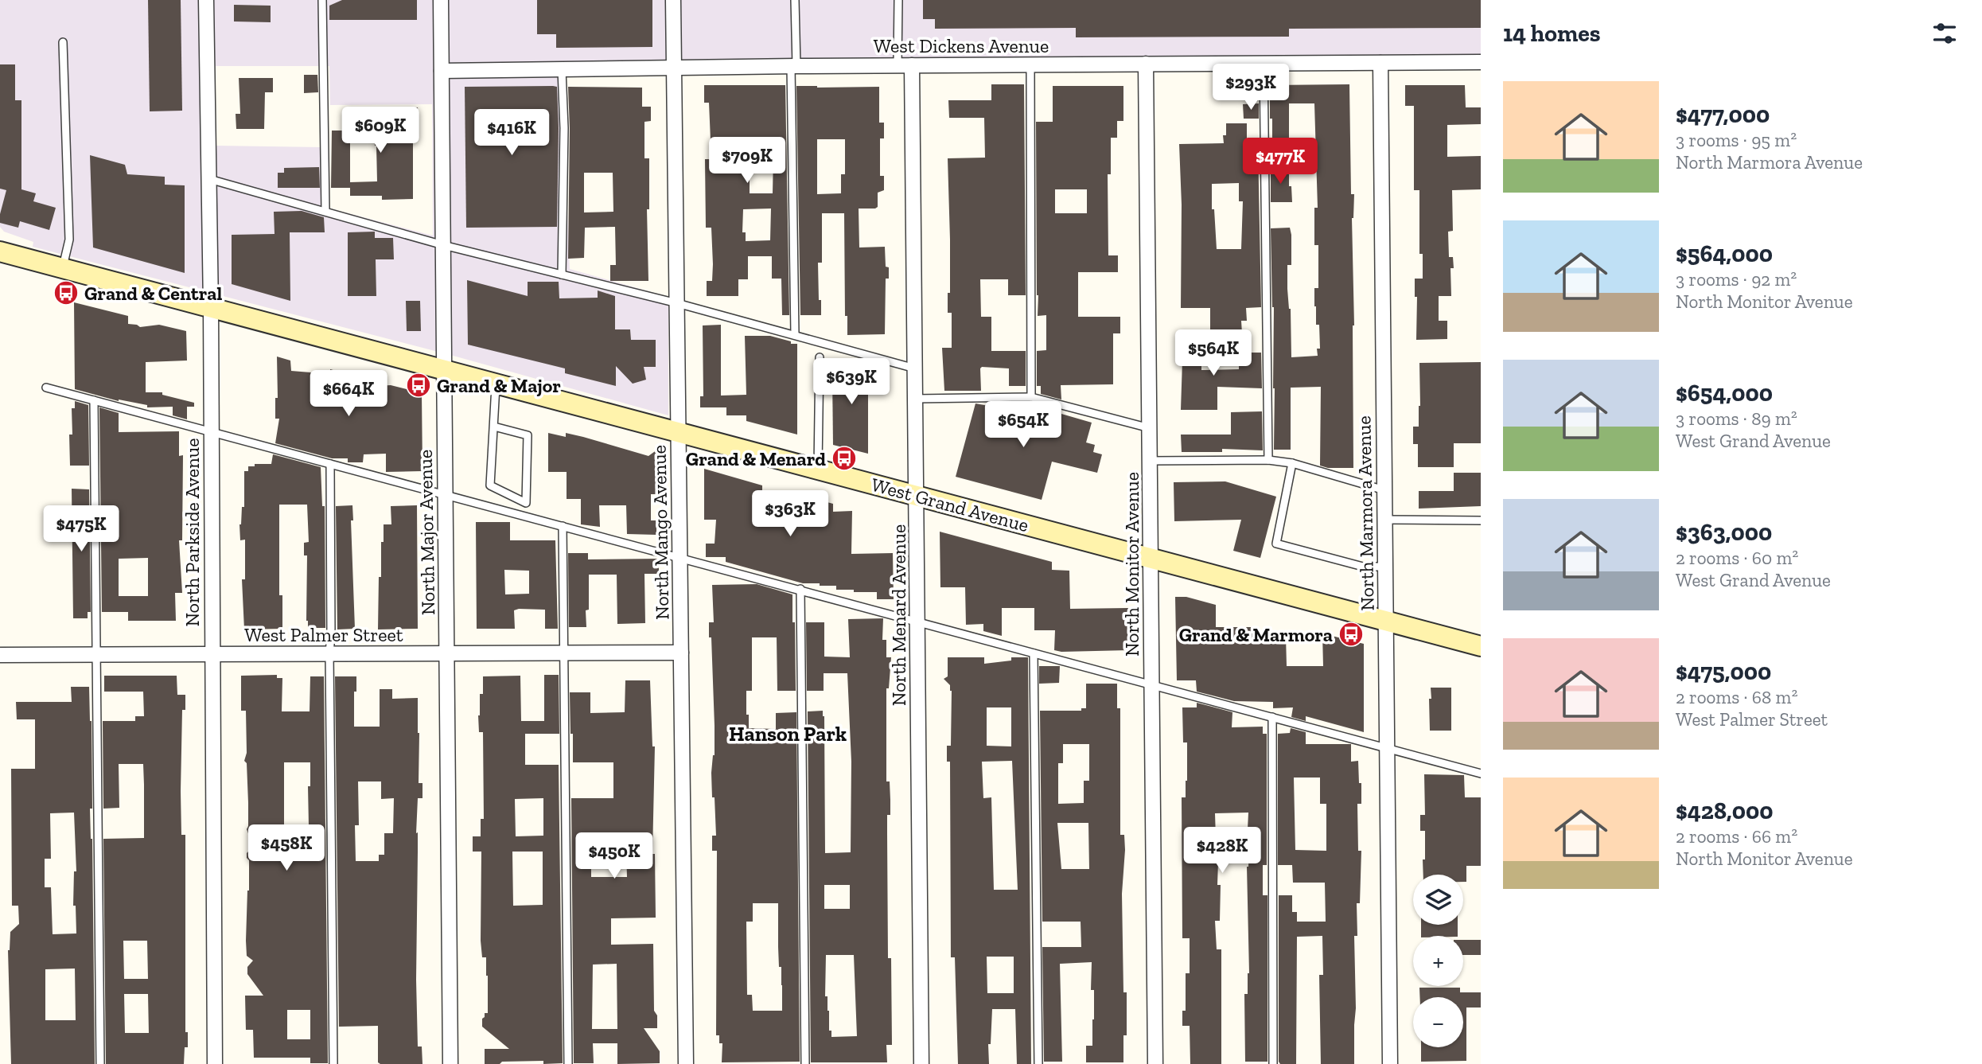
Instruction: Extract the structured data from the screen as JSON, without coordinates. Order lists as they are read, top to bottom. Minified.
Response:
{"streets":{"main road":["West Grand Avenue"],"street":["West Dickens Avenue","North Marmora Avenue","North Parkside Avenue","North Major Avenue","North Mango Avenue","North Monitor Avenue","North Menard Avenue","West Palmer Street"]},"crossings":[["West Dickens Avenue","North Marmora Avenue"],["West Dickens Avenue","North Major Avenue"],["West Dickens Avenue","North Mango Avenue"],["West Dickens Avenue","North Monitor Avenue"],["West Dickens Avenue","North Menard Avenue"],["West Grand Avenue","North Marmora Avenue"],["West Grand Avenue","North Parkside Avenue"],["West Grand Avenue","North Major Avenue"],["West Grand Avenue","North Mango Avenue"],["West Grand Avenue","North Monitor Avenue"],["West Grand Avenue","North Menard Avenue"],["North Parkside Avenue","West Palmer Street"],["North Major Avenue","West Palmer Street"],["North Mango Avenue","West Palmer Street"]],"districts":["Hanson Park"],"places":{"bus stop":["Grand & Central","Grand & Major","Grand & Menard","Grand & Marmora"]},"page":{"heading":"14 homes","price":["$293K","$609K","$416K","$709K","$477K","$564K","$639K","$664K","$654K","$363K","$475K","$458K","$428K","$450K"],"list":[{"name":"$477,000","note":"3 rooms · 95 m² · North Marmora Avenue"},{"name":"$564,000","note":"3 rooms · 92 m² · North Monitor Avenue"},{"name":"$654,000","note":"3 rooms · 89 m² · West Grand Avenue"},{"name":"$363,000","note":"2 rooms · 60 m² · West Grand Avenue"},{"name":"$475,000","note":"2 rooms · 68 m² · West Palmer Street"},{"name":"$428,000","note":"2 rooms · 66 m² · North Monitor Avenue"}],"map_buttons":["+","−"]}}
